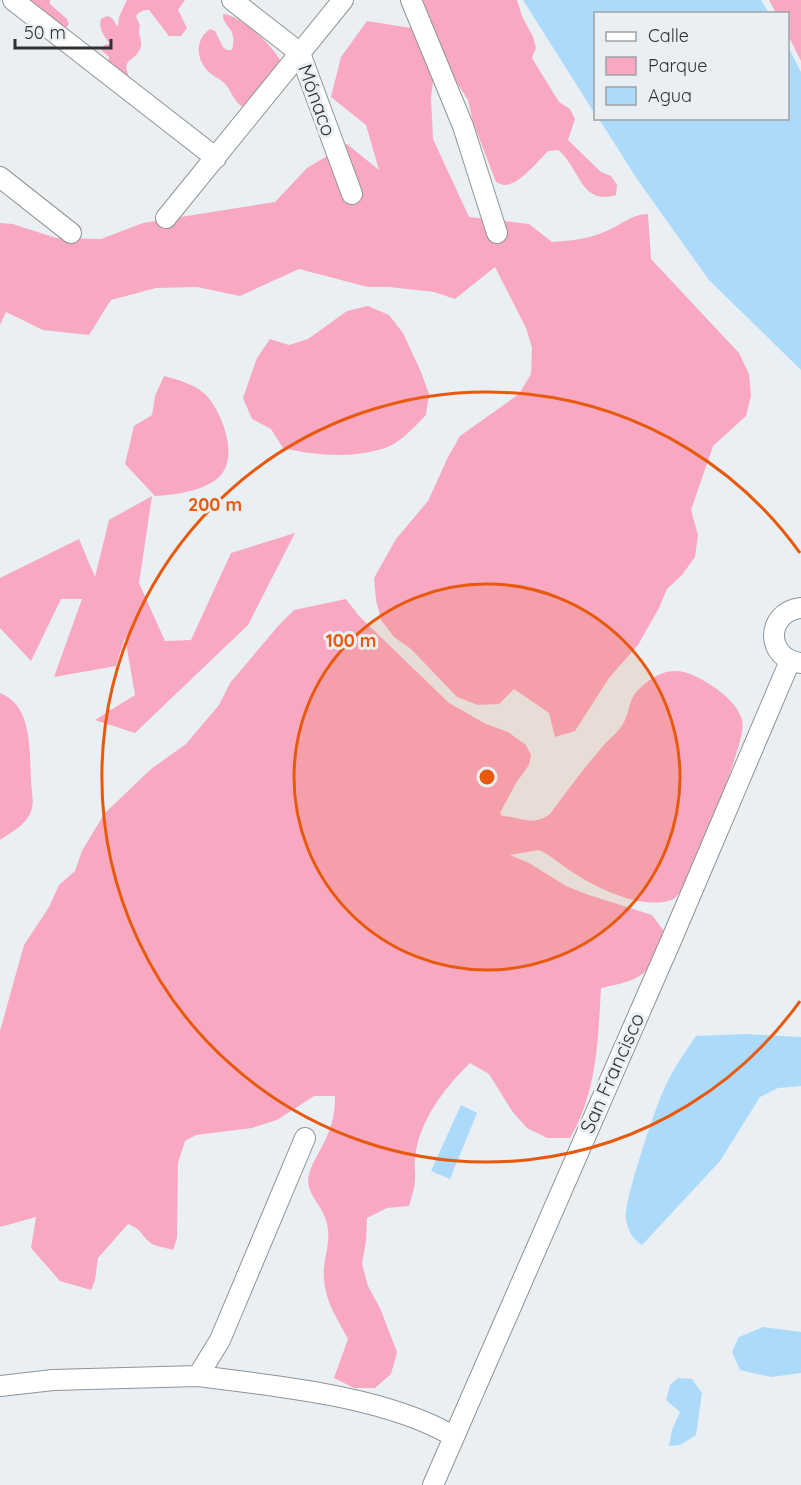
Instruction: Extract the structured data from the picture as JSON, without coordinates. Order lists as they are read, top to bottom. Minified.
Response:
{"streets":{"street":["Mónaco","San Francisco"]},"legend":["Calle","Parque","Agua"],"scale_bar":"50 m","rings":["200 m","100 m"]}
